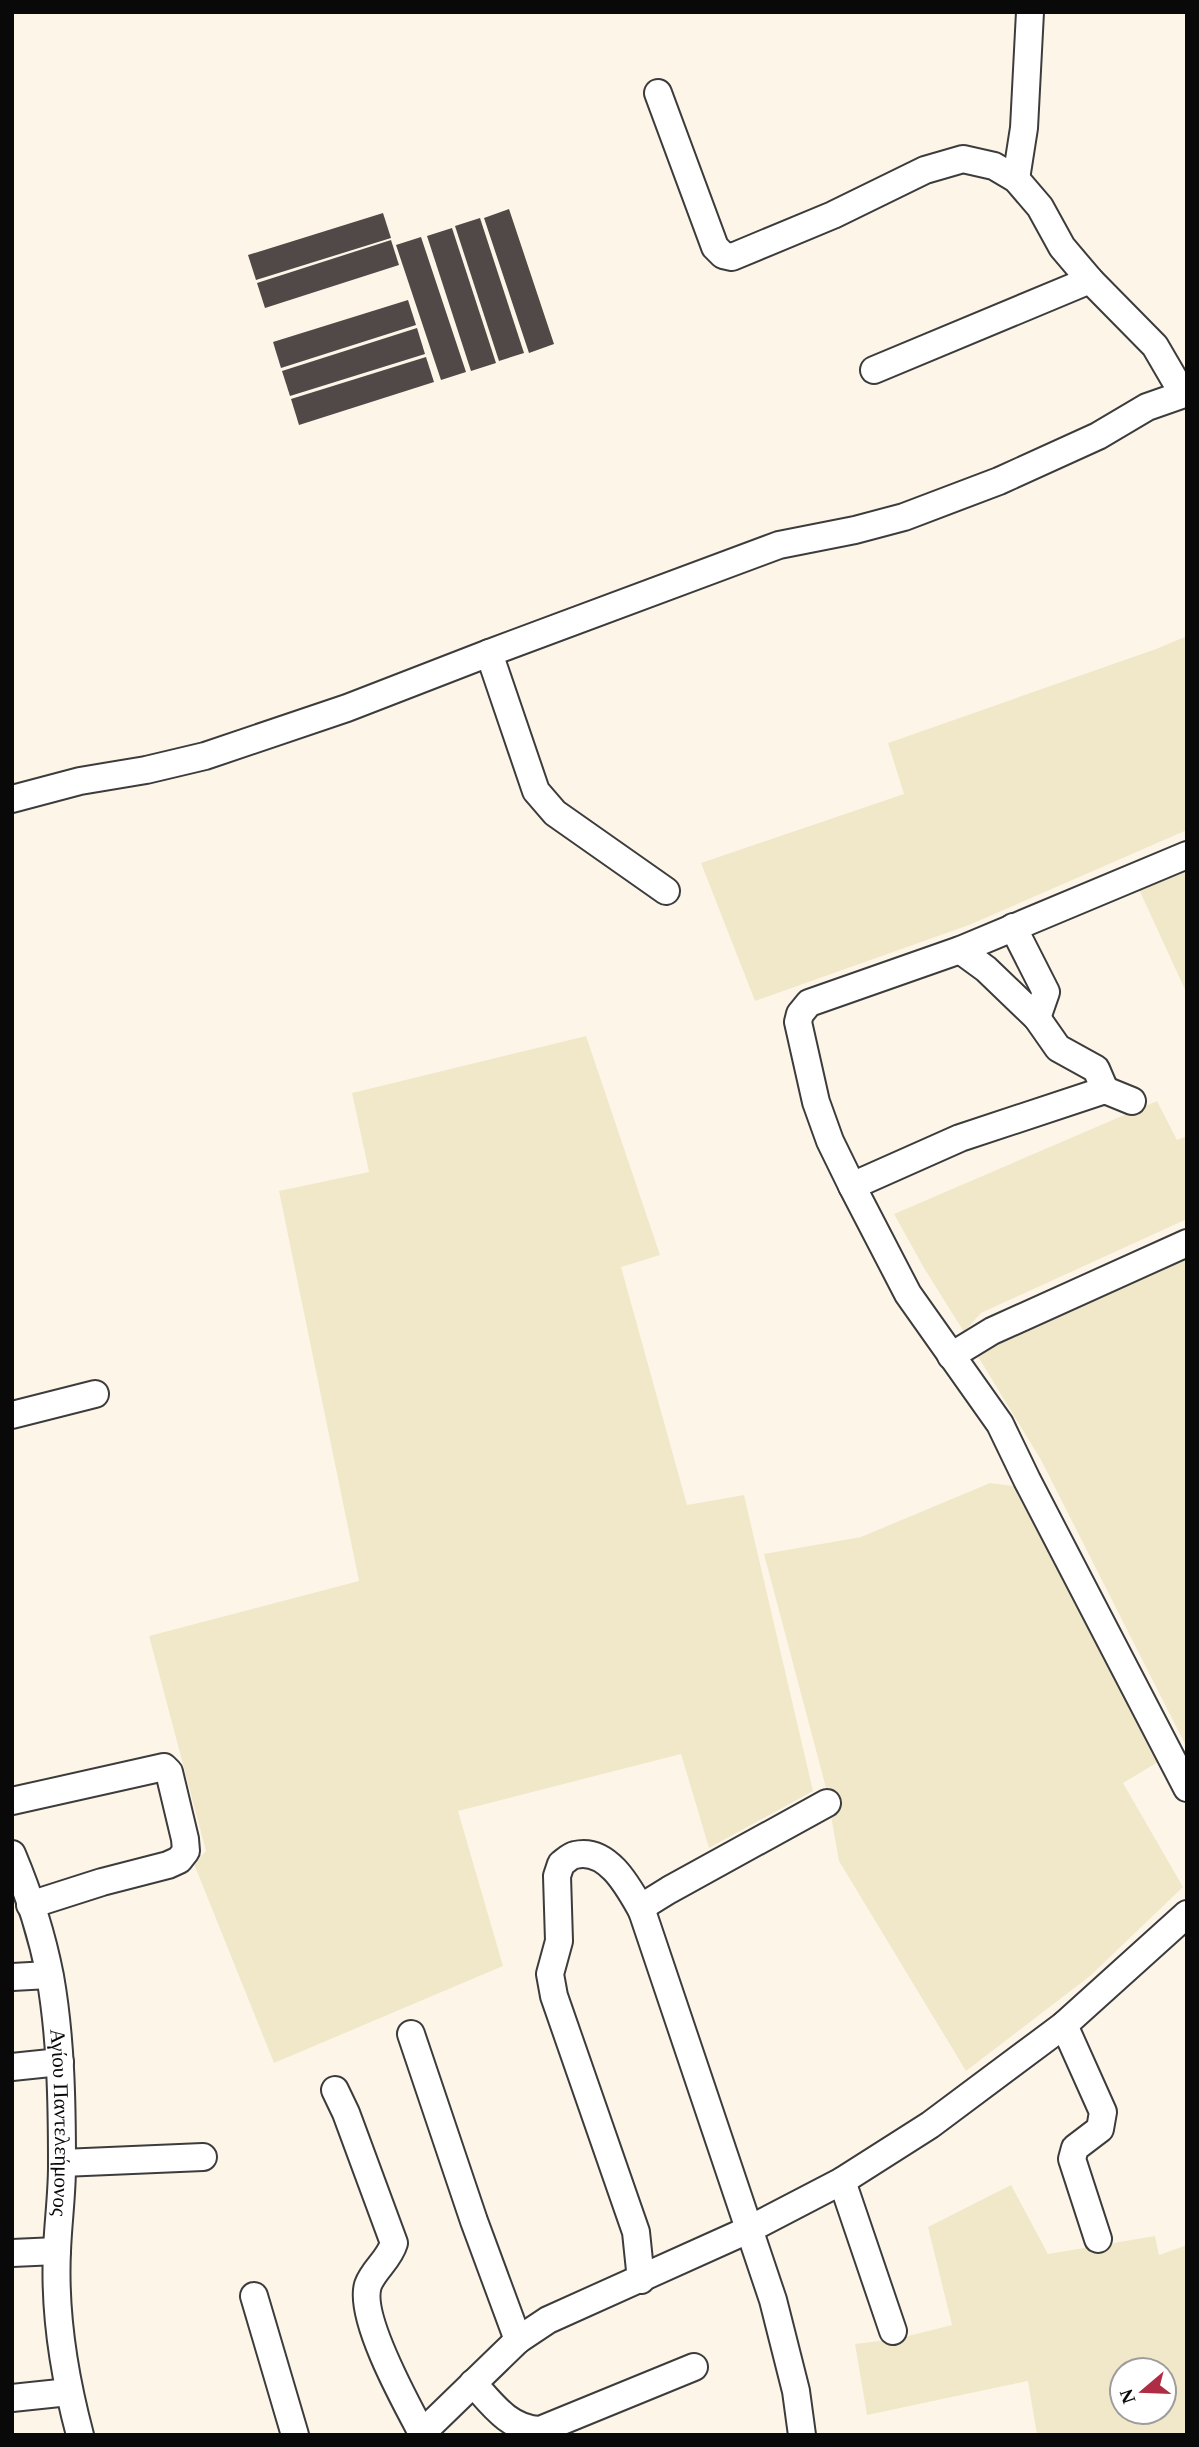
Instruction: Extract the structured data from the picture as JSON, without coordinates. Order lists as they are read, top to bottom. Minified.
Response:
{"streets":{"street":["Αγίου Παντελεήμονος"]},"north":"left"}
